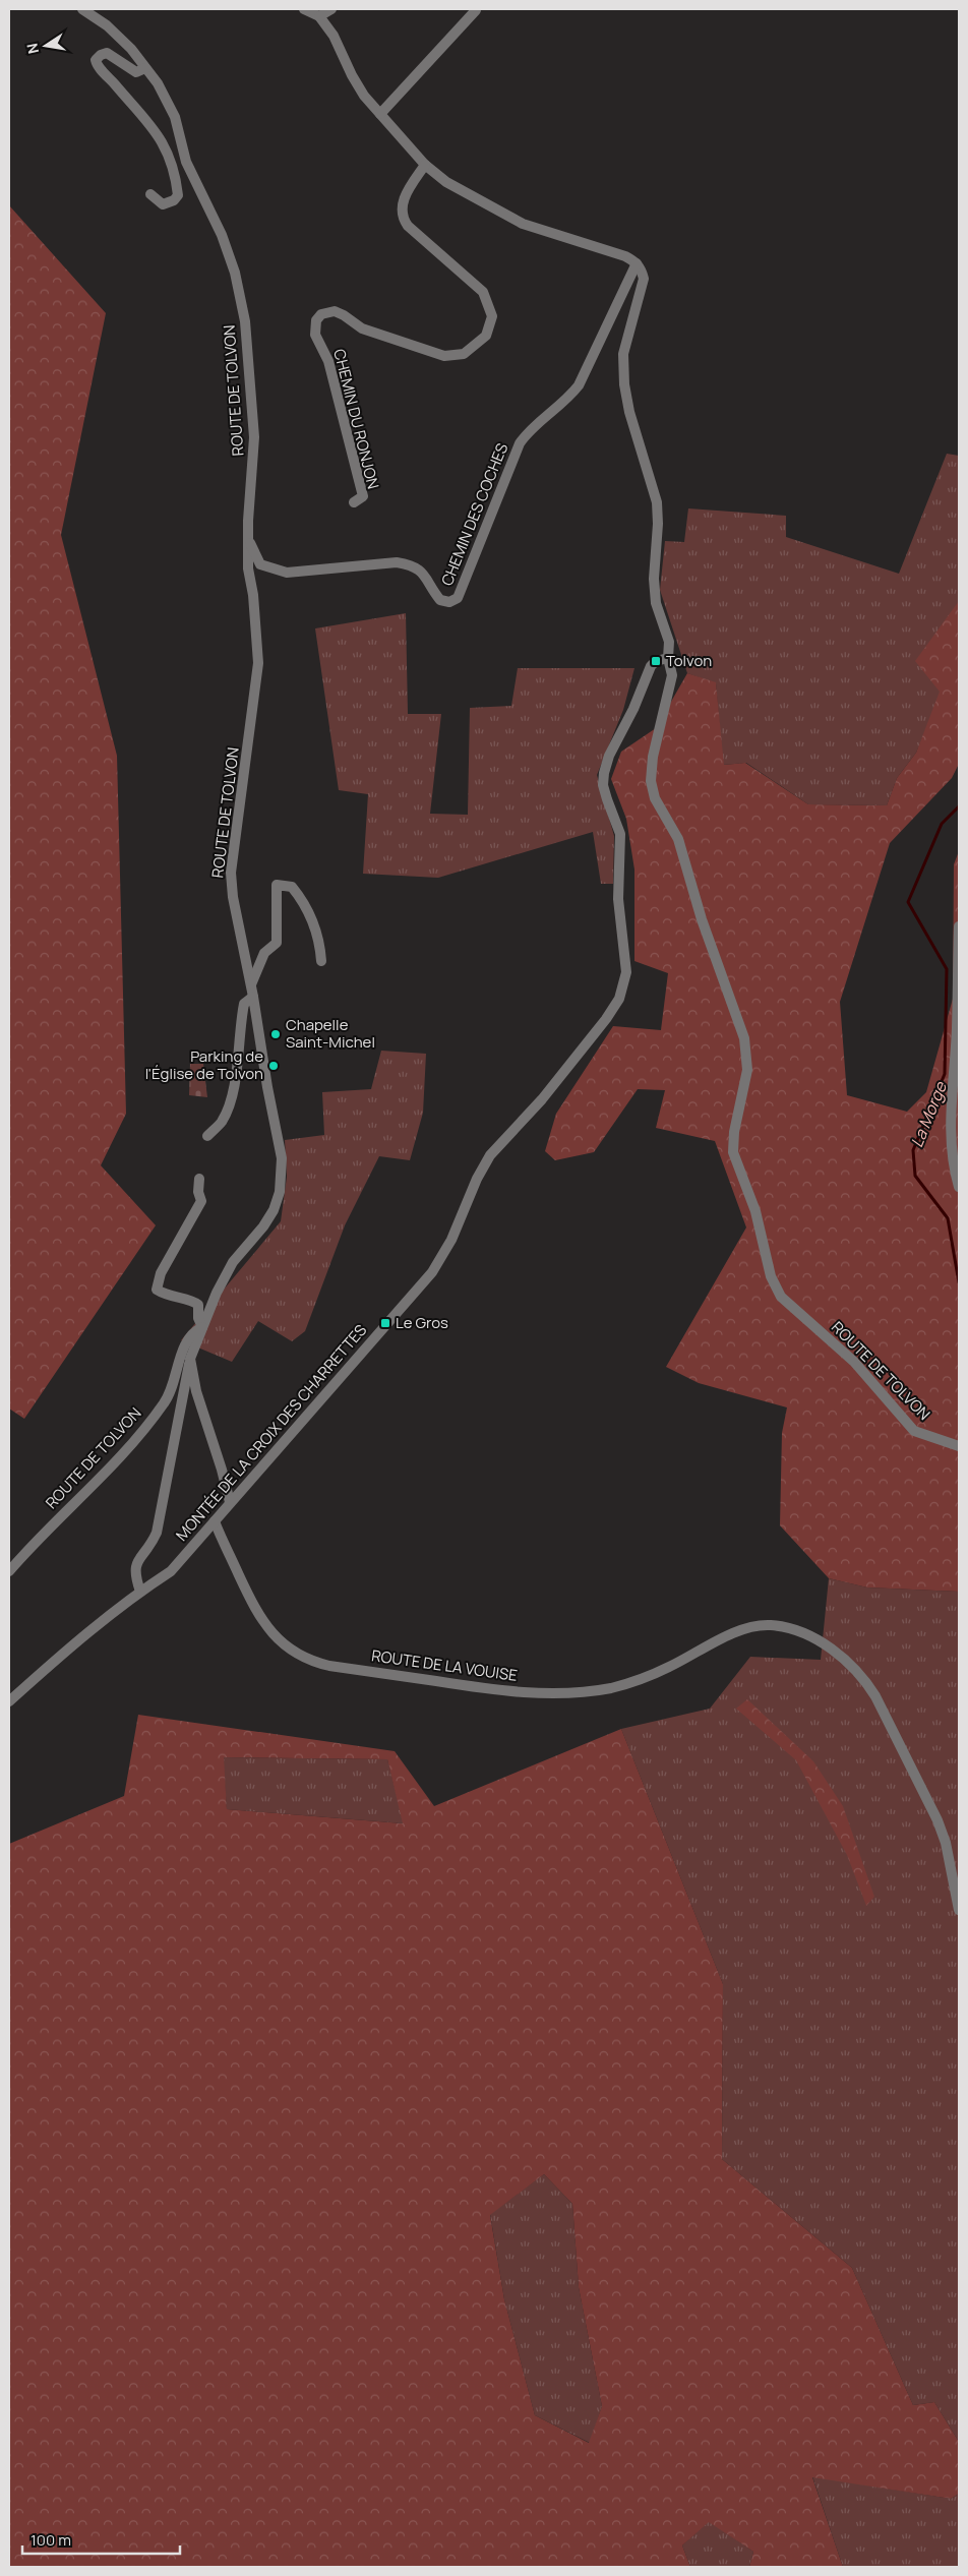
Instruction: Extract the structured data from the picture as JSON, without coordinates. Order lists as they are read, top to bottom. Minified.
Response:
{"streets":{"street":["ROUTE DE TOLVON","CHEMIN DU RONJON","CHEMIN DES COCHES","MONTÉE DE LA CROIX DES CHARRETTES","ROUTE DE LA VOUISE"]},"crossings":[["ROUTE DE TOLVON","CHEMIN DES COCHES"],["ROUTE DE TOLVON","MONTÉE DE LA CROIX DES CHARRETTES"],["MONTÉE DE LA CROIX DES CHARRETTES","ROUTE DE LA VOUISE"]],"water":["La Morge"],"places":{"transit":["Tolvon","Le Gros"],"other":["Chapelle Saint-Michel","Parking de l'Église de Tolvon"]},"scale_bar":"100 m","north":"left"}
